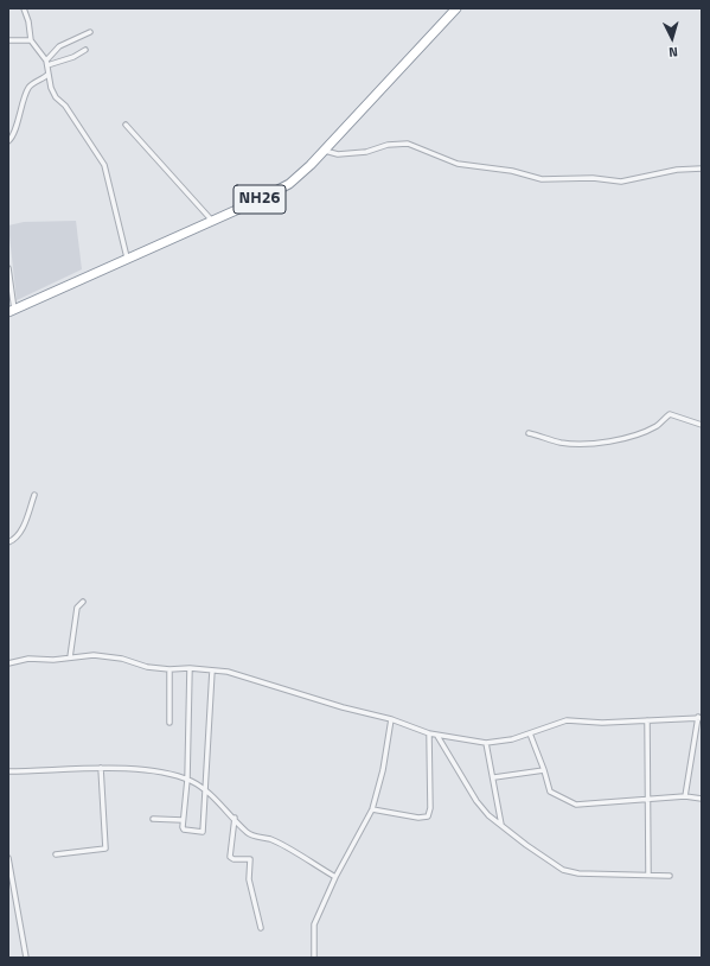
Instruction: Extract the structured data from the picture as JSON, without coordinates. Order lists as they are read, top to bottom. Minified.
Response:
{"streets":{"highway":["NH26"]},"north":"bottom"}
